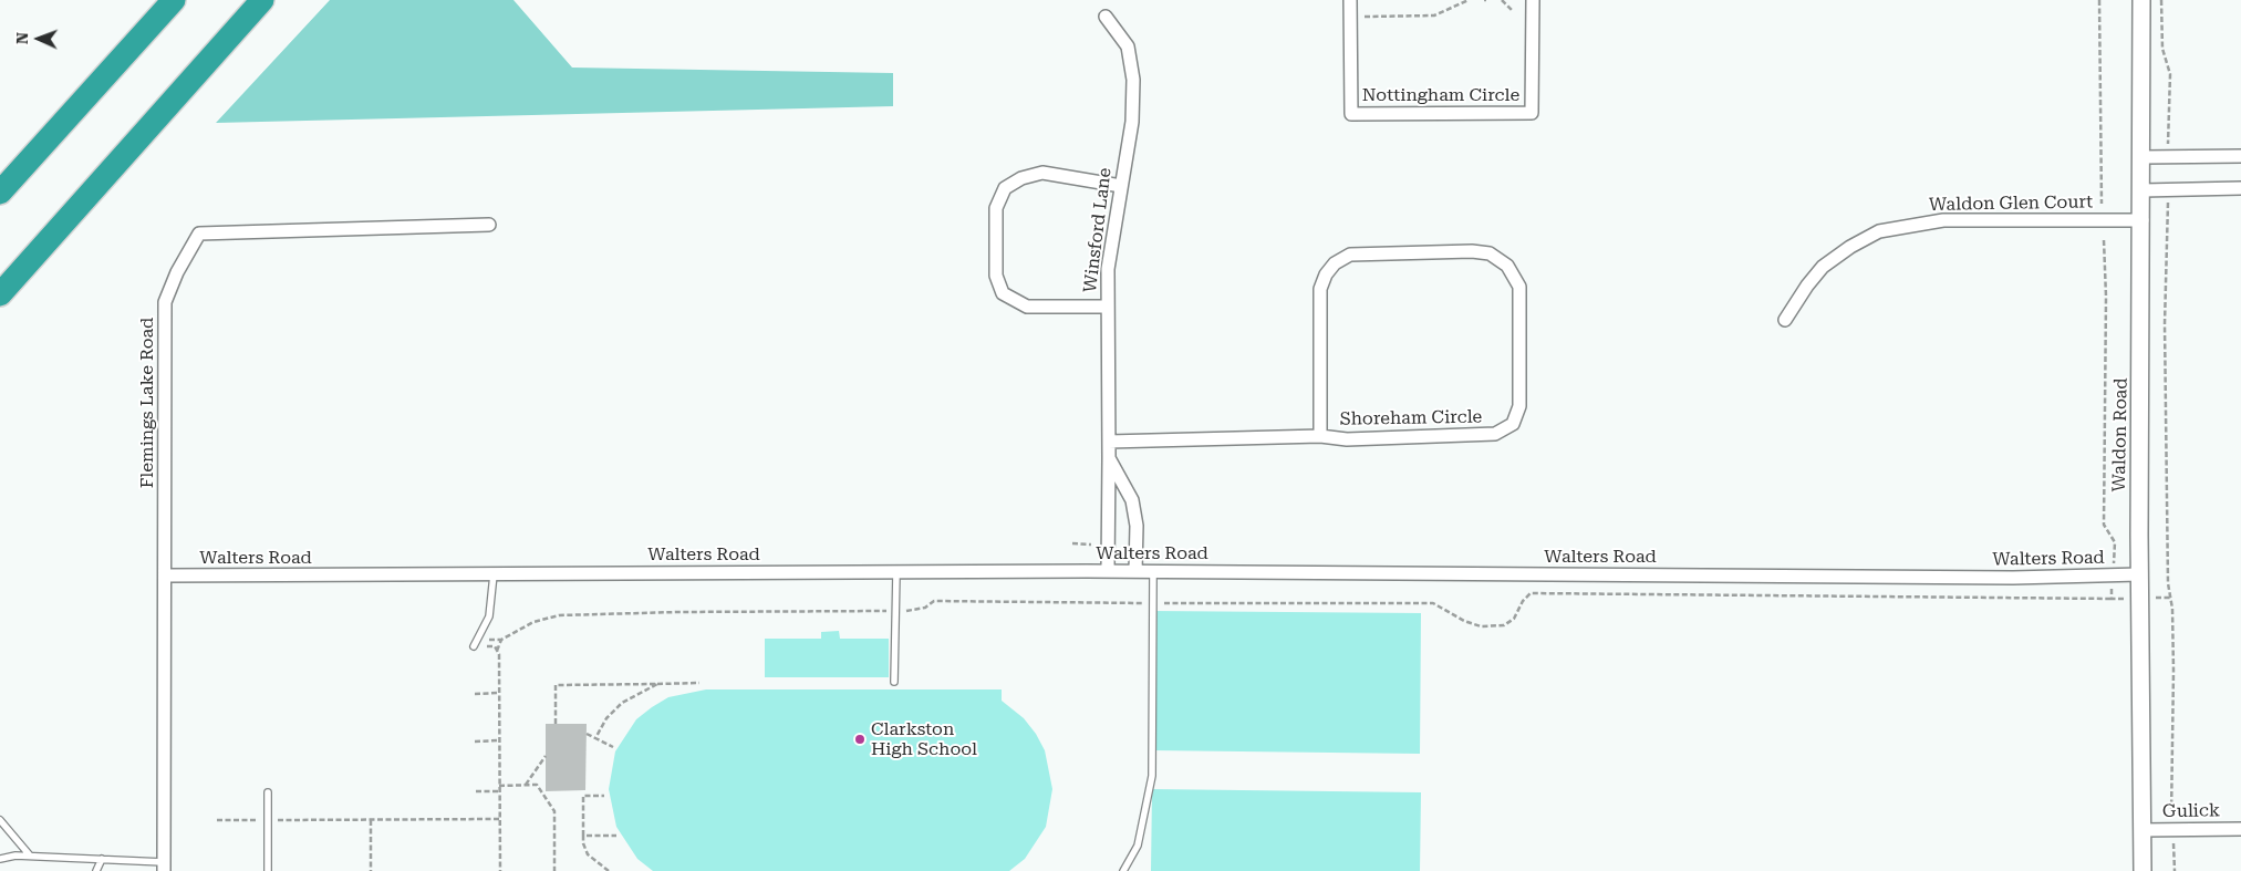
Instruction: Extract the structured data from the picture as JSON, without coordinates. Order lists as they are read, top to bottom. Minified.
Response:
{"streets":{"street":["Nottingham Circle","Waldon Glen Court","Winsford Lane","Flemings Lake Road","Shoreham Circle","Waldon Road","Walters Road","Gulick"]},"crossings":[["Waldon Glen Court","Waldon Road"],["Winsford Lane","Shoreham Circle"],["Winsford Lane","Walters Road"],["Flemings Lake Road","Walters Road"],["Waldon Road","Walters Road"],["Waldon Road","Gulick"]],"places":["Clarkston High School"],"north":"left"}
